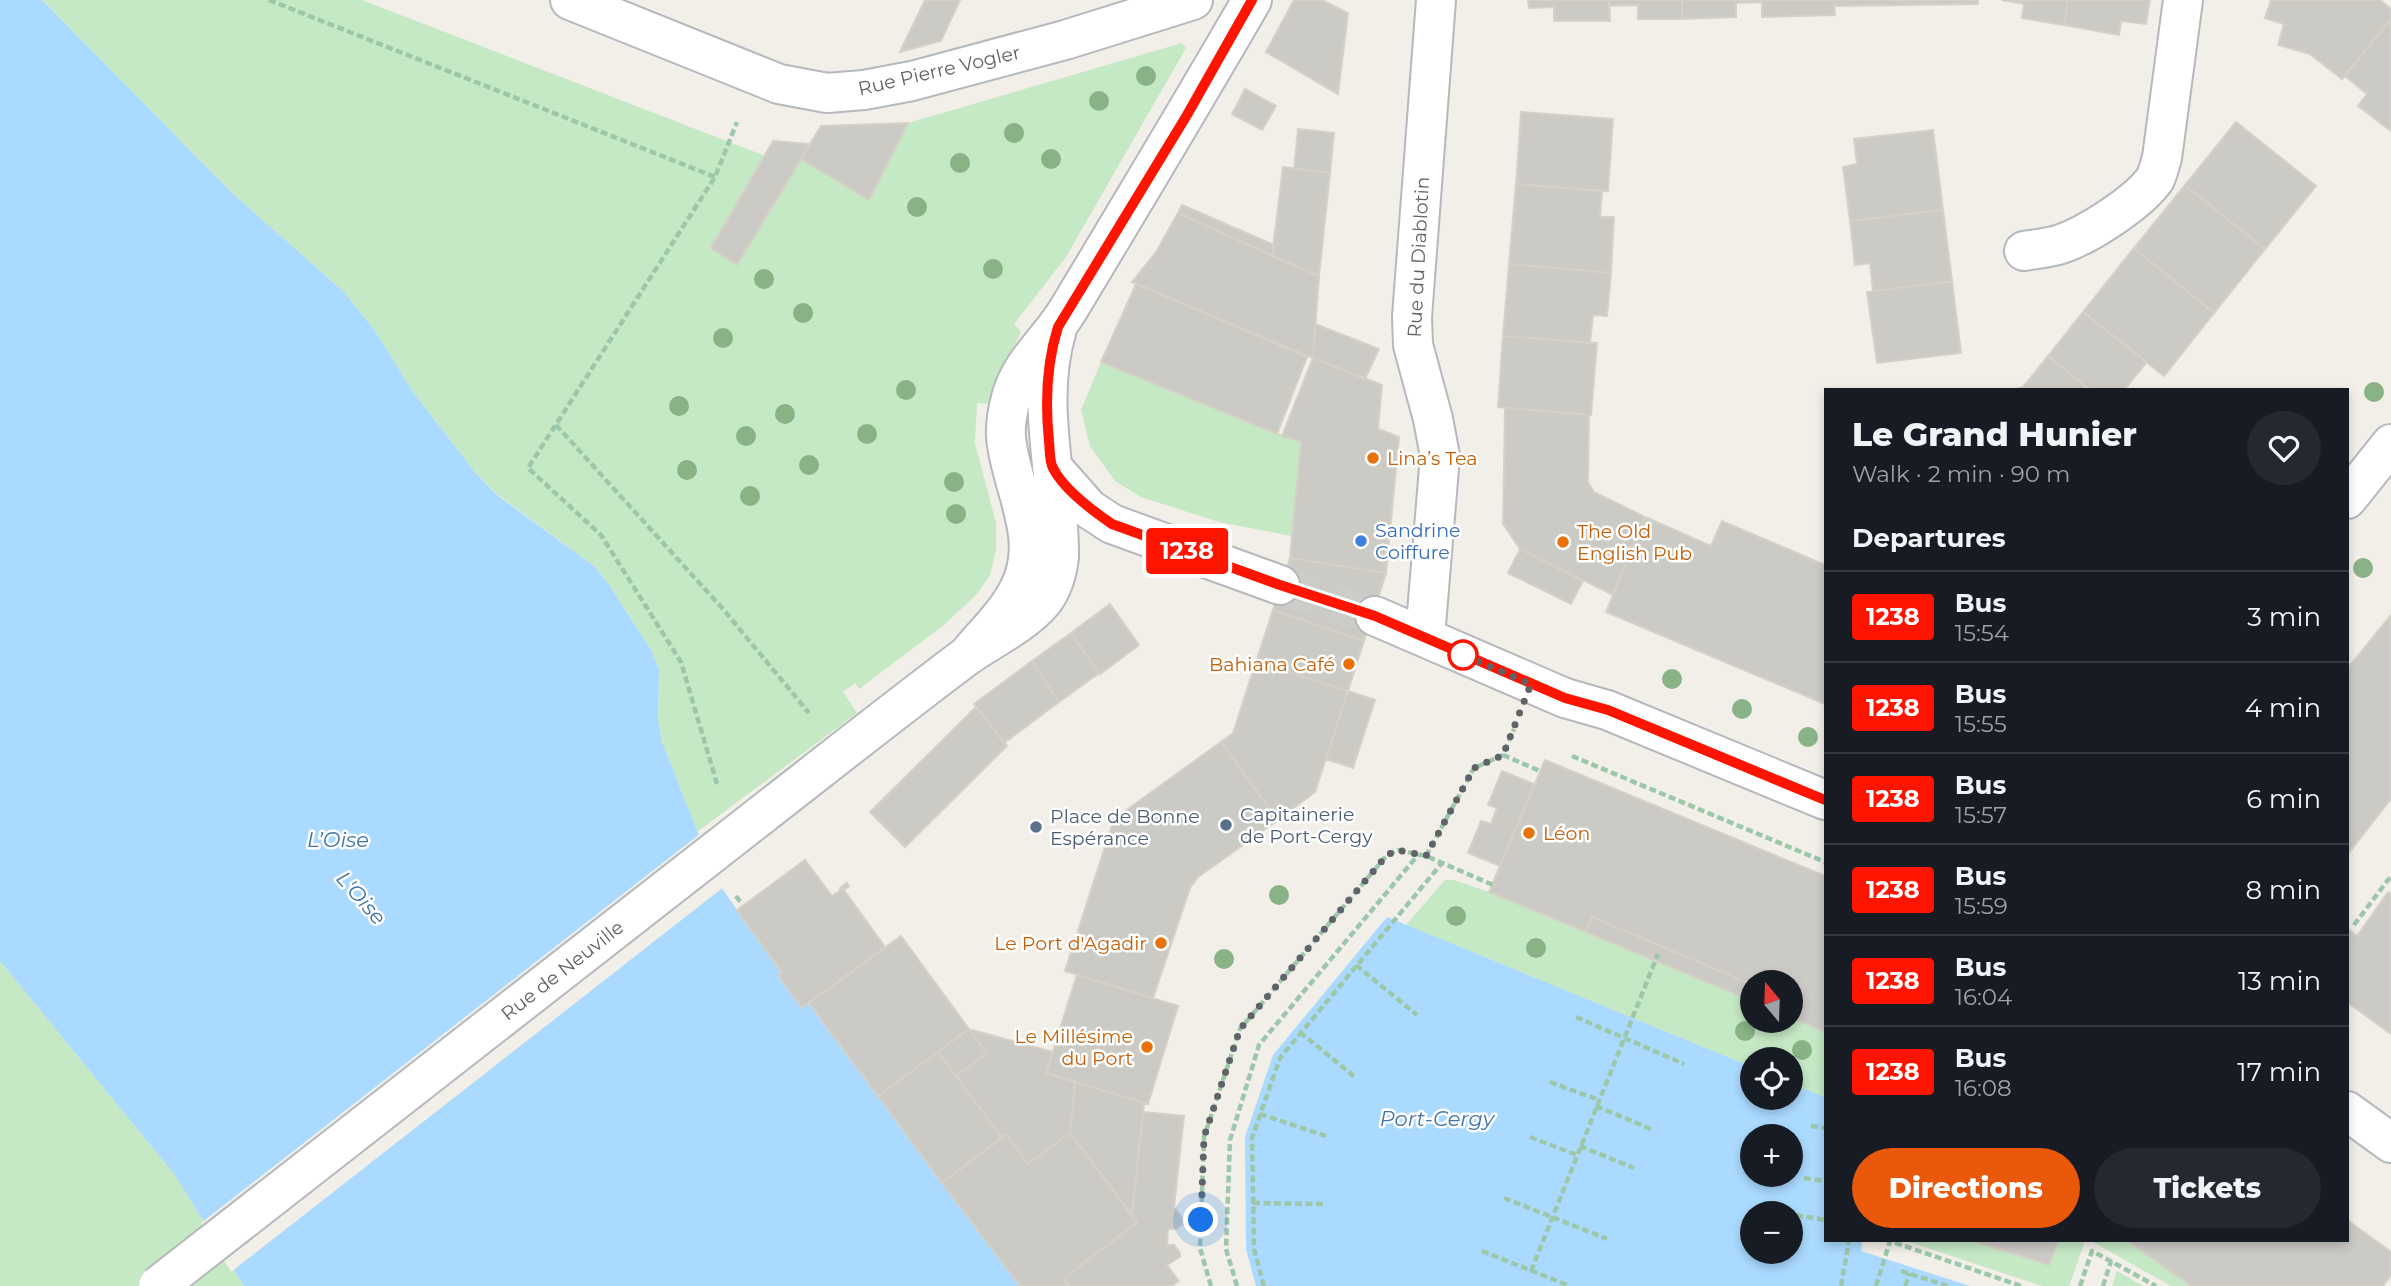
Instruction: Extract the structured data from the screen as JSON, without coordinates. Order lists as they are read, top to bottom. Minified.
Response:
{"streets":{"street":["Rue Pierre Vogler","Rue du Diablotin","Rue de Neuville"]},"water":["L’Oise","L'Oise","Port-Cergy"],"places":["Lina’s Tea","Sandrine Coiffure","The Old English Pub","Bahiana Café","Capitainerie de Port-Cergy","Place de Bonne Espérance","Léon","Le Port d'Agadir","Le Millésime du Port"],"lines":["bus line 1238"],"north":"top","page":{"on_map":"1238","heading":[["Le Grand Hunier","Walk · 2 min · 90 m"],"Departures"],"list":[{"mark":"1238","name":"Bus","note":"15:54","value":"3 min"},{"mark":"1238","name":"Bus","note":"15:55","value":"4 min"},{"mark":"1238","name":"Bus","note":"15:57","value":"6 min"},{"mark":"1238","name":"Bus","note":"15:59","value":"8 min"},{"mark":"1238","name":"Bus","note":"16:04","value":"13 min"},{"mark":"1238","name":"Bus","note":"16:08","value":"17 min"}],"map_buttons":["+","−"],"buttons":["Directions","Tickets"]}}
